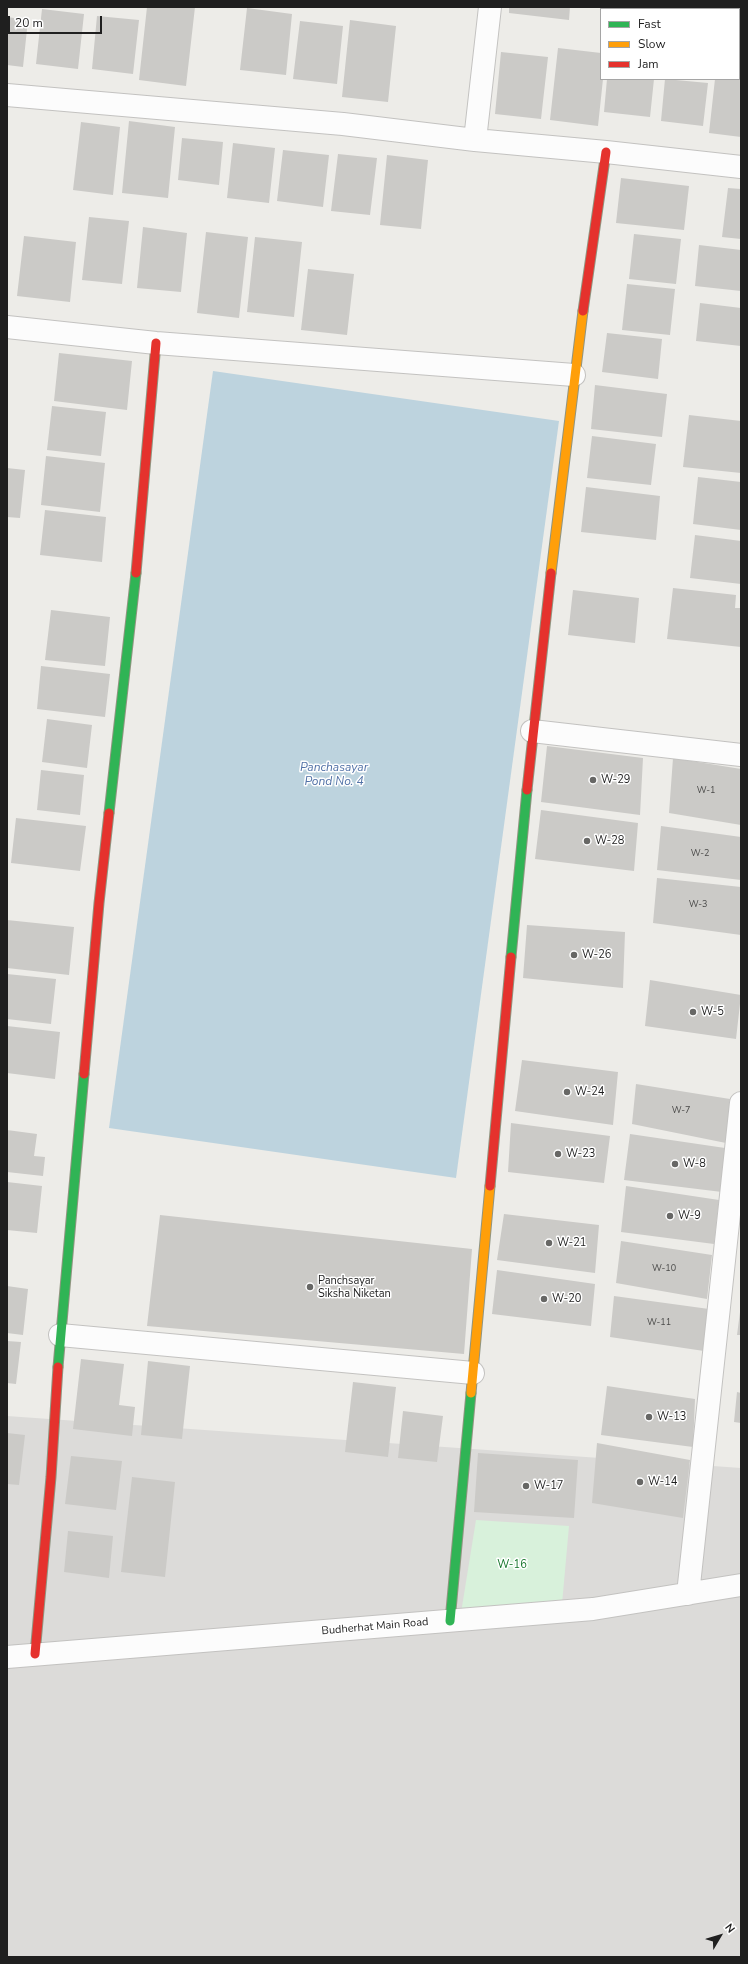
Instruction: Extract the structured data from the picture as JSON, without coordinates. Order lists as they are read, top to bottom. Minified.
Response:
{"streets":{"street":["Budherhat Main Road"]},"water":["Panchasayar Pond No. 4"],"parks":["W-16"],"places":["W-29","W-28","W-26","W-5","W-24","W-23","W-8","W-9","W-21","Panchsayar Siksha Niketan","W-20","W-13","W-14","W-17"],"house_numbers":["W-1","W-2","W-3","W-7","W-10","W-11"],"legend":["Fast","Slow","Jam"],"scale_bar":"20 m","north":"top right"}
